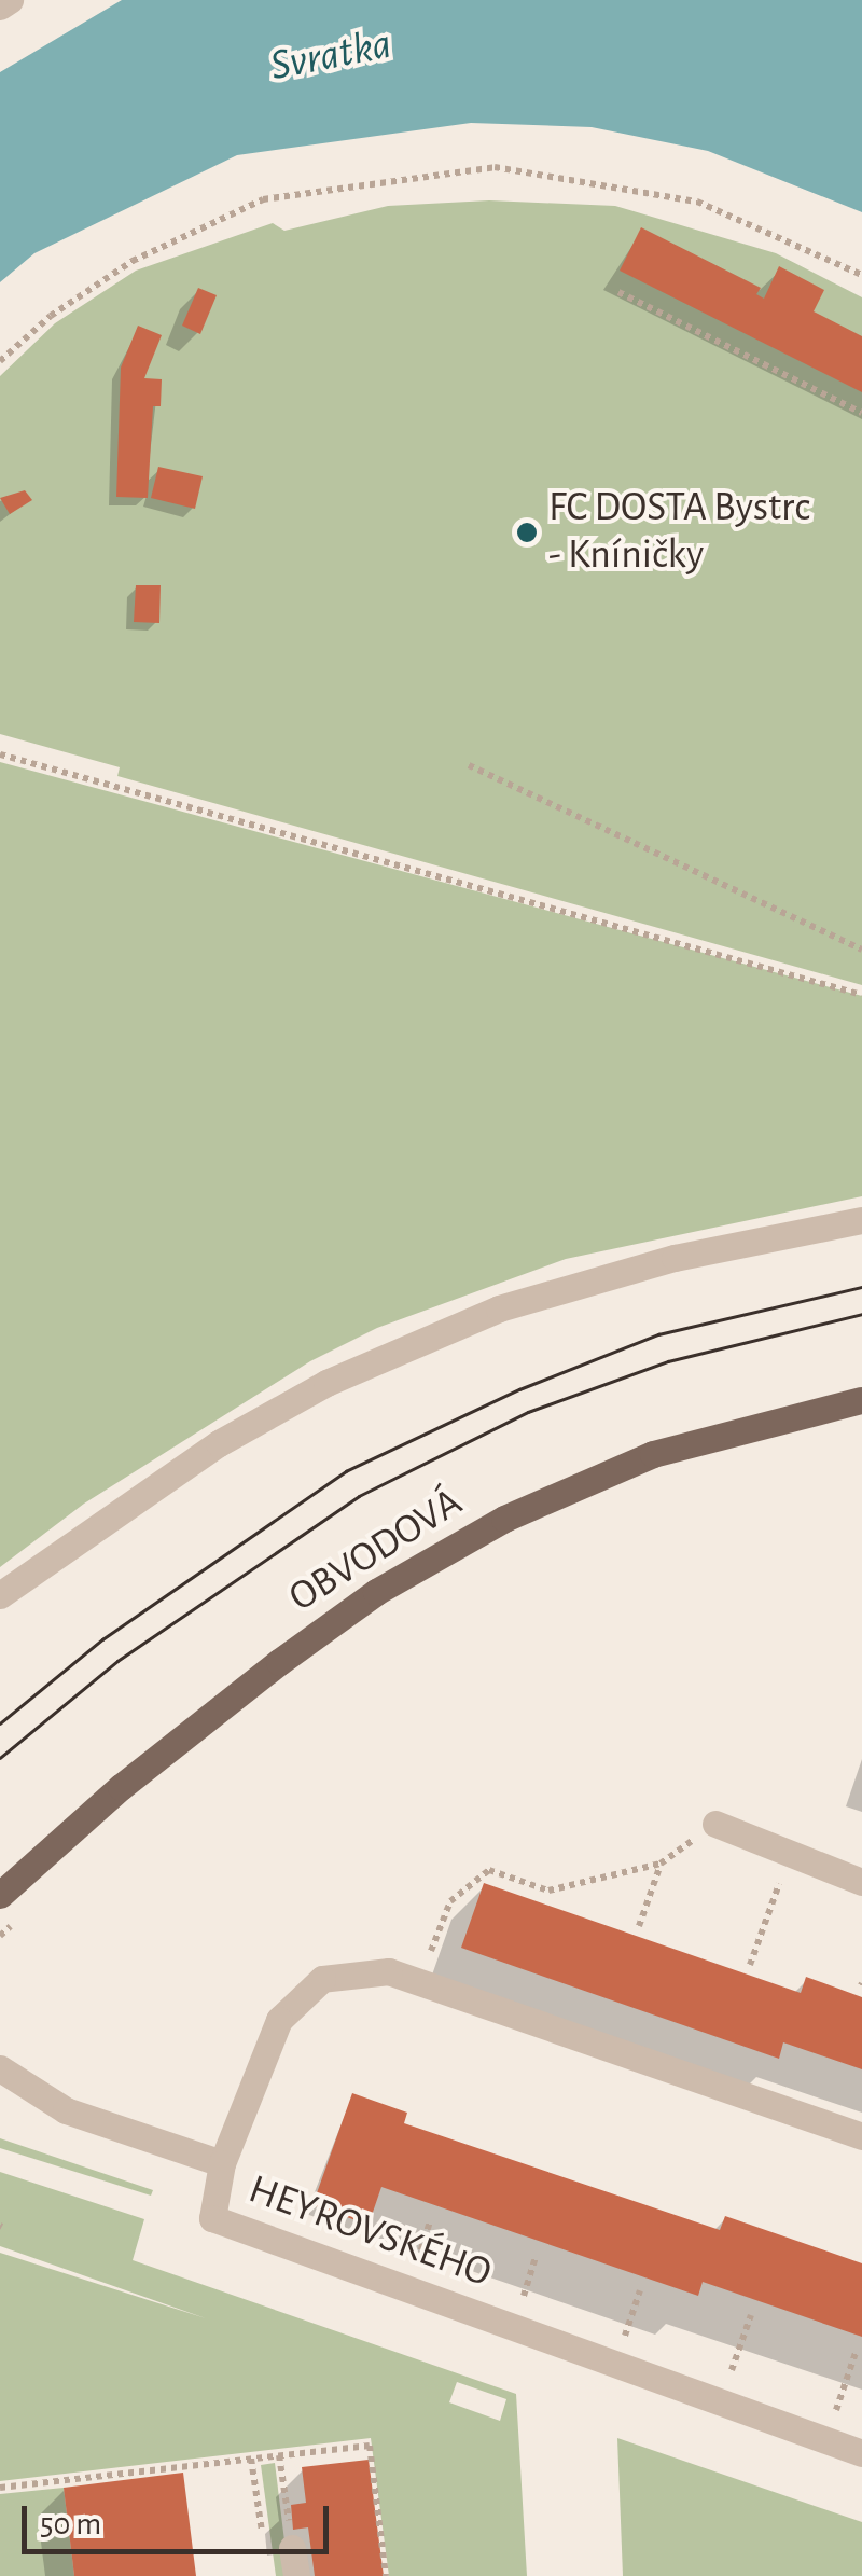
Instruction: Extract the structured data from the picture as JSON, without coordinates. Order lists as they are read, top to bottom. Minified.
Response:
{"streets":{"main road":["OBVODOVÁ"],"street":["HEYROVSKÉHO"]},"water":["Svratka"],"places":["FC DOSTA Bystrc - Kníničky"],"scale_bar":"50 m"}
